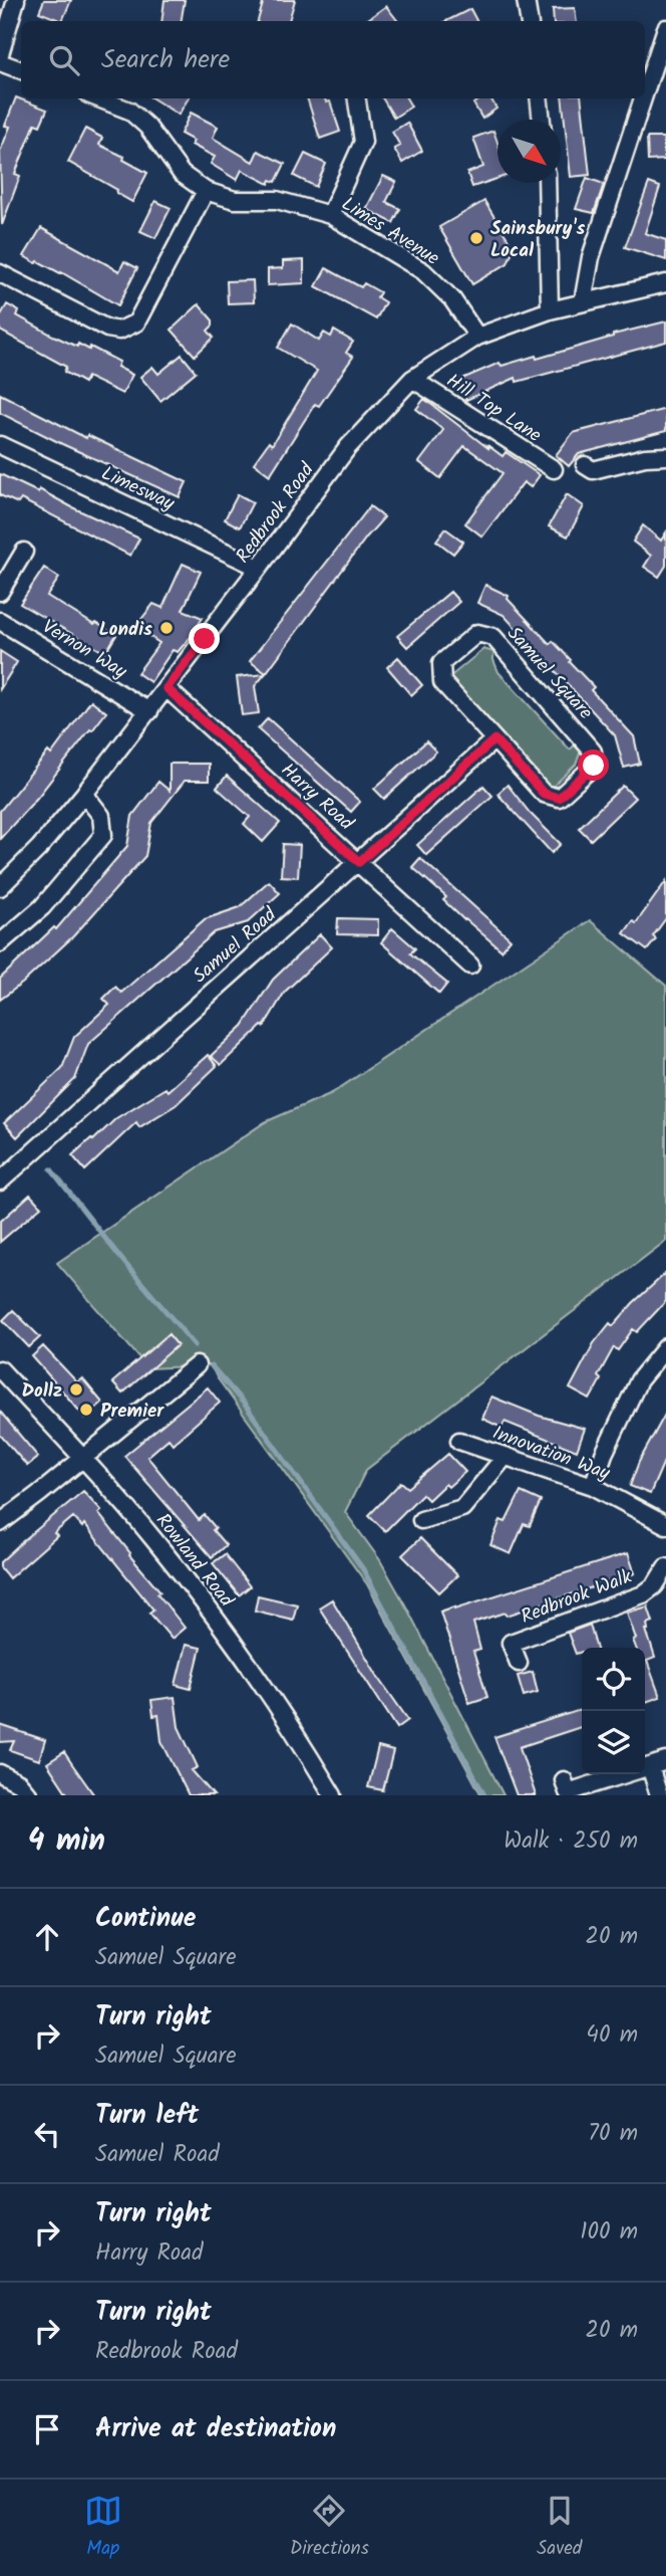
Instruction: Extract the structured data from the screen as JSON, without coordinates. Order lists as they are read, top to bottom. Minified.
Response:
{"streets":{"street":["Limes Avenue","Hill Top Lane","Limesway","Redbrook Road","Vernon Way","Samuel Square","Harry Road","Samuel Road","Innovation Way","Rowland Road","Redbrook Walk"]},"crossings":[["Limes Avenue","Redbrook Road"],["Hill Top Lane","Redbrook Road"],["Limesway","Redbrook Road"],["Redbrook Road","Vernon Way"],["Redbrook Road","Harry Road"],["Samuel Square","Samuel Road"],["Harry Road","Samuel Road"]],"places":["Sainsbury's Local","Londis","Dollz","Premier"],"north":"bottom right","page":{"search":"Search here","heading":["4 min","Walk · 250 m"],"list":[["Continue","Samuel Square","20 m"],["Turn right","Samuel Square","40 m"],["Turn left","Samuel Road","70 m"],["Turn right","Harry Road","100 m"],["Turn right","Redbrook Road","20 m"],"Arrive at destination"],"nav":["Map","Directions","Saved"]}}
